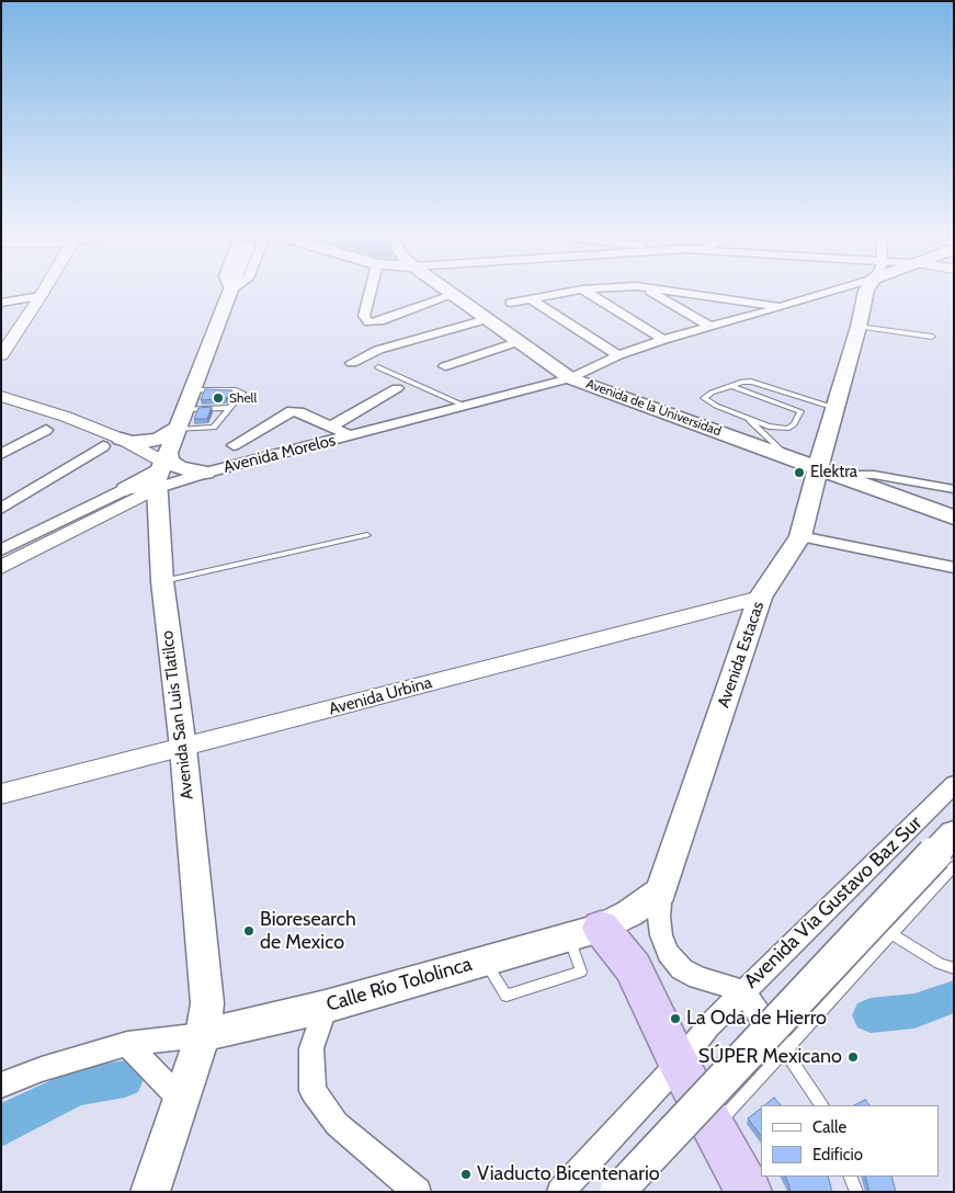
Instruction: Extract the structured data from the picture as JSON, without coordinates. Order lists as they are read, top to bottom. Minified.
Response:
{"streets":{"main road":["Avenida de la Universidad","Avenida Estacas","Avenida San Luis Tlatilco","Avenida Via Gustavo Baz Sur","Calle Río Tololinca"],"street":["Avenida Morelos","Avenida Urbina"]},"crossings":[["Avenida de la Universidad","Avenida Morelos"],["Avenida de la Universidad","Avenida Estacas"],["Avenida Morelos","Avenida San Luis Tlatilco"],["Avenida Estacas","Avenida Urbina"],["Avenida Estacas","Calle Río Tololinca"],["Avenida Urbina","Avenida San Luis Tlatilco"],["Avenida San Luis Tlatilco","Calle Río Tololinca"]],"places":["Shell","Elektra","Bioresearch de Mexico","La Oda de Hierro","SÚPER Mexicano","Viaducto Bicentenario"],"legend":["Calle","Edificio"]}
